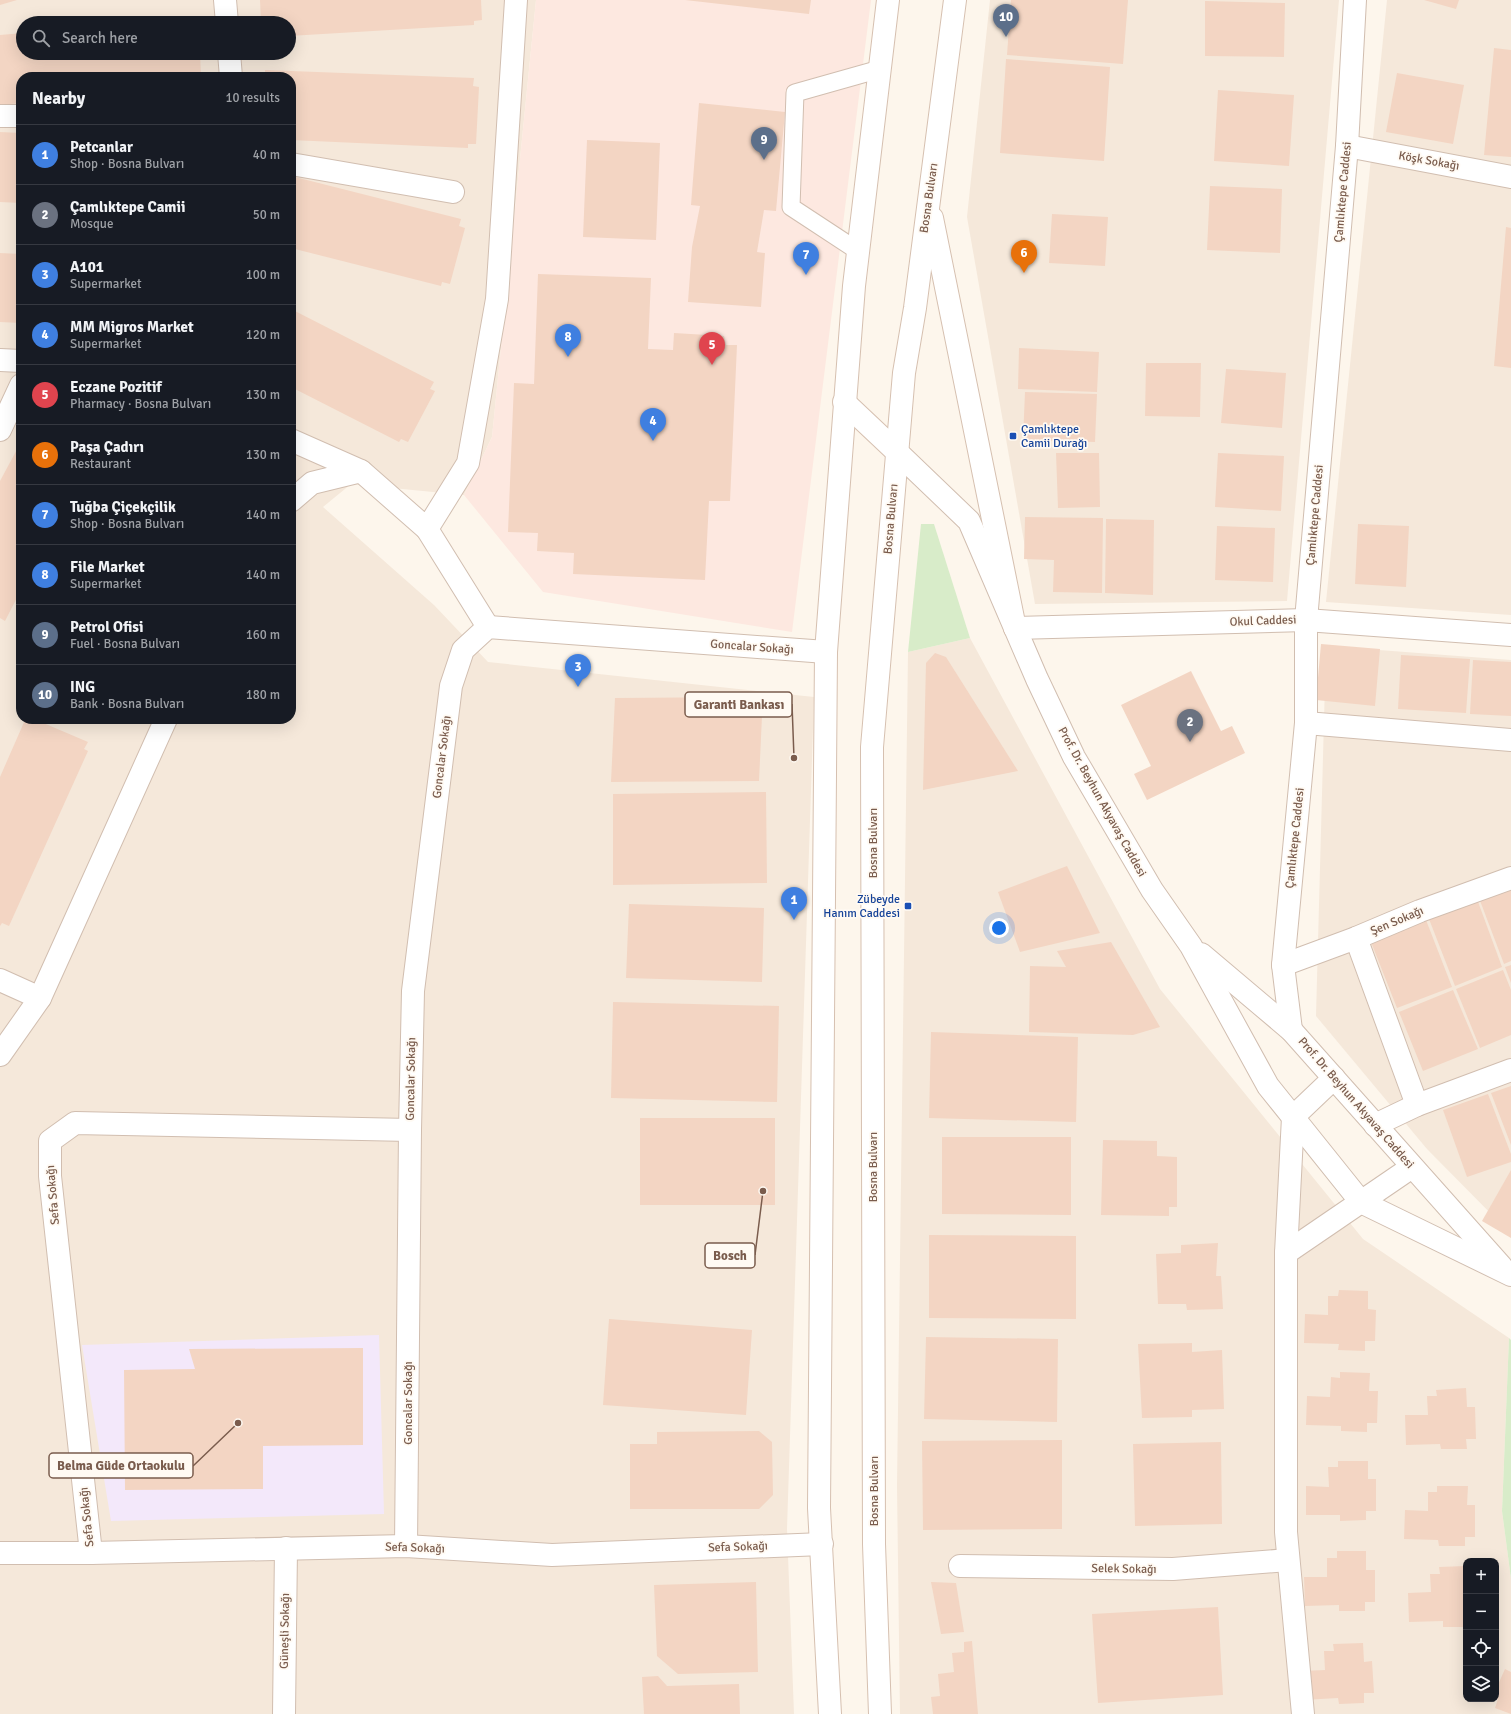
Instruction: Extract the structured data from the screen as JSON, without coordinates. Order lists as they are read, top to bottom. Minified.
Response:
{"streets":{"street":["Köşk Sokağı","Çamlıktepe Caddesi","Bosna Bulvarı","Okul Caddesi","Goncalar Sokağı","Prof. Dr. Beyhun Akyavaş Caddesi","Şen Sokağı","Sefa Sokağı","Selek Sokağı","Güneşli Sokağı"]},"crossings":[["Köşk Sokağı","Çamlıktepe Caddesi"],["Çamlıktepe Caddesi","Okul Caddesi"],["Çamlıktepe Caddesi","Prof. Dr. Beyhun Akyavaş Caddesi"],["Çamlıktepe Caddesi","Şen Sokağı"],["Okul Caddesi","Prof. Dr. Beyhun Akyavaş Caddesi"],["Goncalar Sokağı","Sefa Sokağı"],["Sefa Sokağı","Güneşli Sokağı"]],"places":{"transit":["Çamlıktepe Camii Durağı","Zübeyde Hanım Caddesi"],"other":["Garanti Bankası","Bosch","Belma Güde Ortaokulu"]},"page":{"pins":["10","9","6","7","8","5","4","3","2","1"],"search":"Search here","heading":["Nearby","10 results"],"list":[{"mark":"1","name":"Petcanlar","note":"Shop · Bosna Bulvarı","value":"40 m"},{"mark":"2","name":"Çamlıktepe Camii","note":"Mosque","value":"50 m"},{"mark":"3","name":"A101","note":"Supermarket","value":"100 m"},{"mark":"4","name":"MM Migros Market","note":"Supermarket","value":"120 m"},{"mark":"5","name":"Eczane Pozitif","note":"Pharmacy · Bosna Bulvarı","value":"130 m"},{"mark":"6","name":"Paşa Çadırı","note":"Restaurant","value":"130 m"},{"mark":"7","name":"Tuğba Çiçekçilik","note":"Shop · Bosna Bulvarı","value":"140 m"},{"mark":"8","name":"File Market","note":"Supermarket","value":"140 m"},{"mark":"9","name":"Petrol Ofisi","note":"Fuel · Bosna Bulvarı","value":"160 m"},{"mark":"10","name":"ING","note":"Bank · Bosna Bulvarı","value":"180 m"}],"map_buttons":["+","−"]}}
